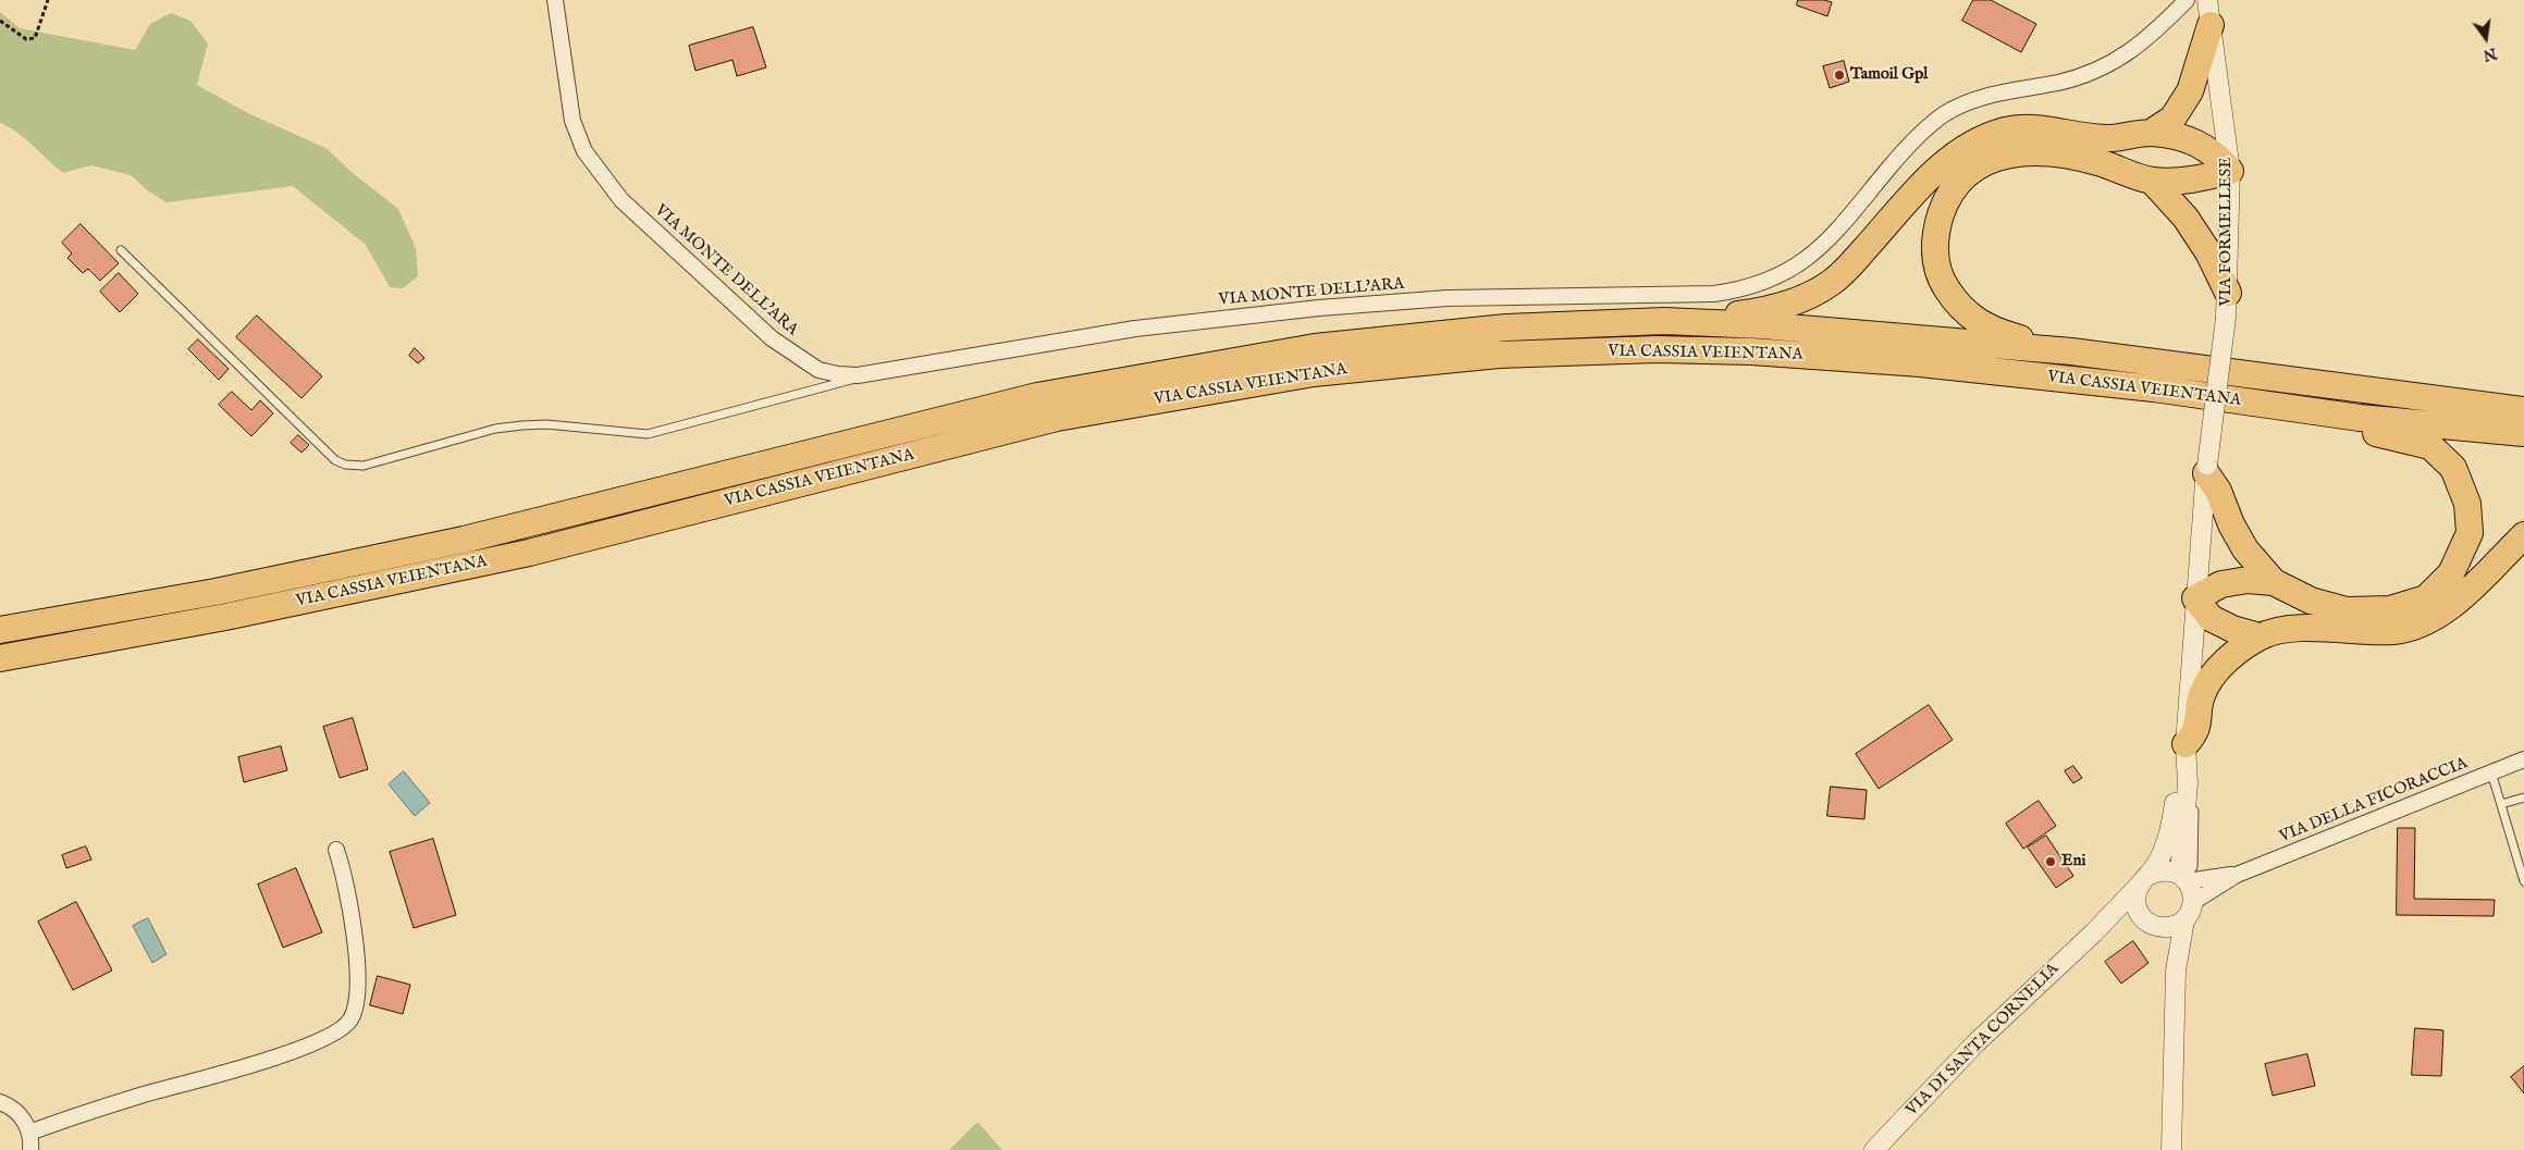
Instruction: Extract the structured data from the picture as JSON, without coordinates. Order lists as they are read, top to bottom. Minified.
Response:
{"streets":{"highway":["VIA CASSIA VEIENTANA"],"street":["VIA FORMELLESE","VIA MONTE DELL'ARA","VIA DELLA FICORACCIA","VIA DI SANTA CORNELIA"]},"crossings":[["VIA DELLA FICORACCIA","VIA DI SANTA CORNELIA"]],"places":["Tamoil Gpl","Eni"],"north":"bottom"}
